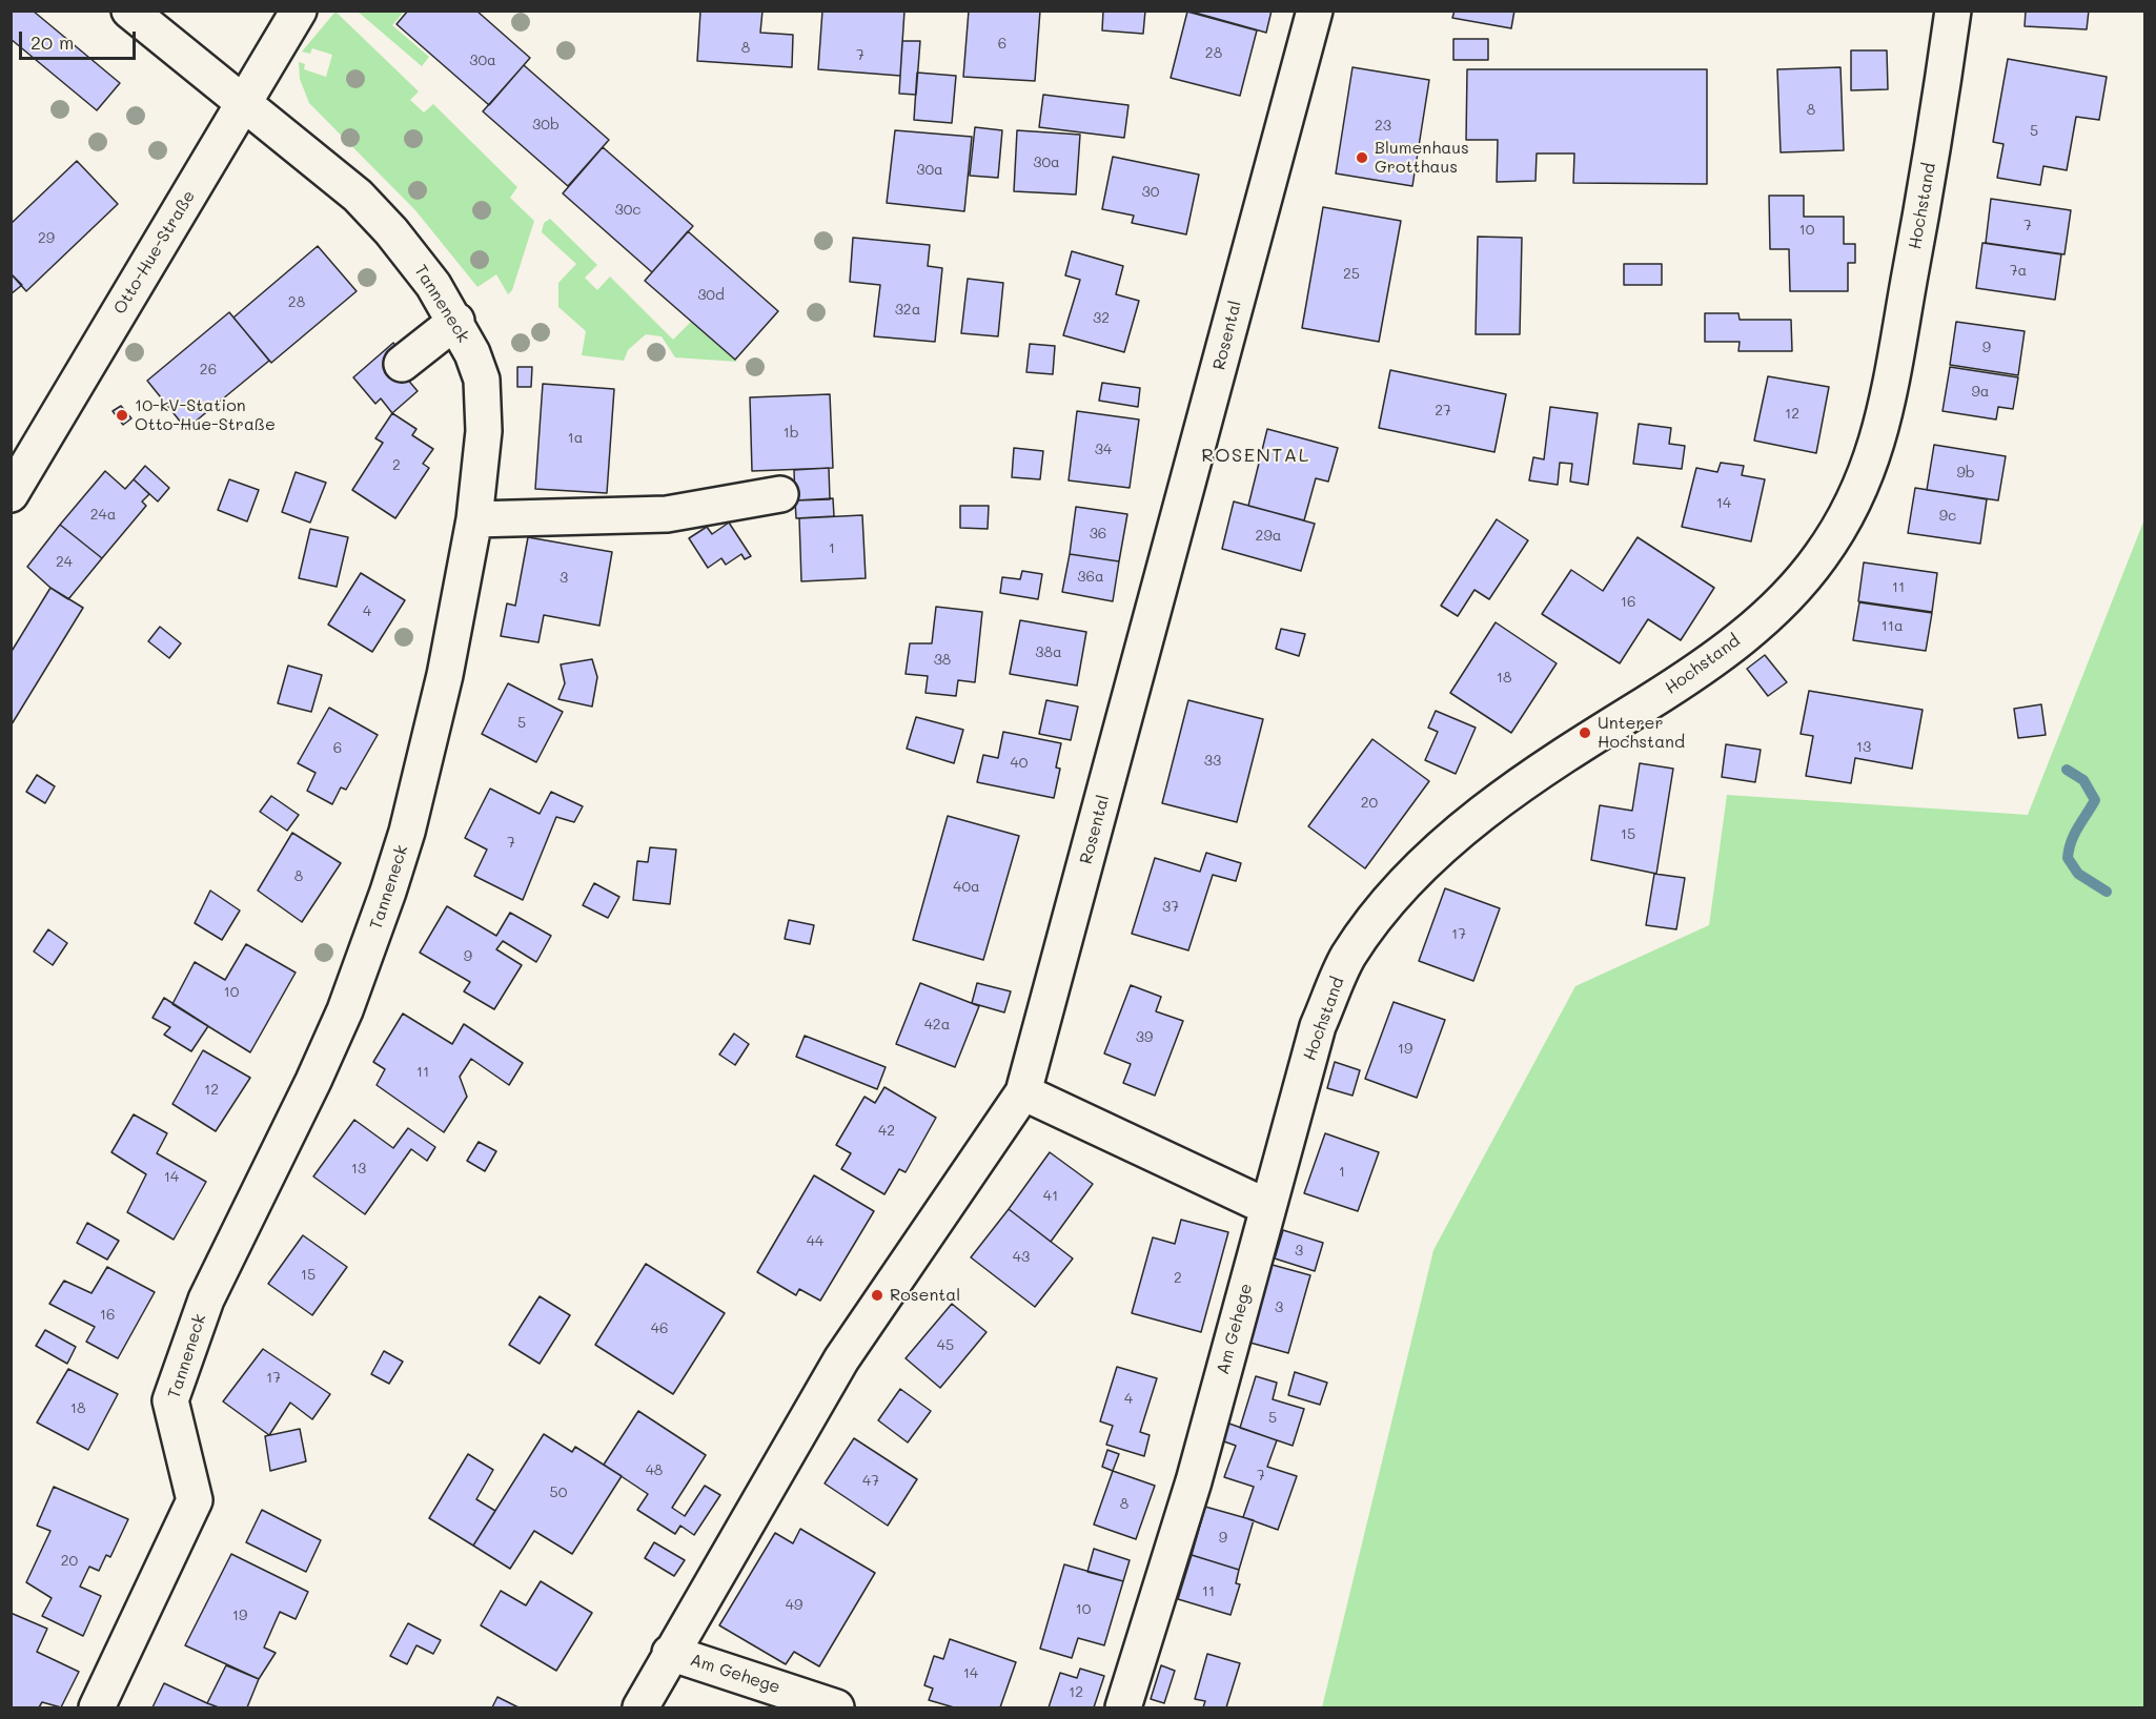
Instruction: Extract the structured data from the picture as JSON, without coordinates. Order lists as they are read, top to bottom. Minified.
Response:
{"streets":{"street":["Hochstand","Otto-Hue-Straße","Tanneneck","Rosental","Am Gehege"]},"crossings":[["Hochstand","Am Gehege"],["Otto-Hue-Straße","Tanneneck"],["Rosental","Am Gehege"]],"districts":["ROSENTAL"],"places":["Blumenhaus Grotthaus","10-kV-Station Otto-Hue-Straße","Unterer Hochstand","Rosental"],"house_numbers":["6","8","28","7","30a","8","30b","23","5","30a","30a","30","30c","7","10","29","7a","25","30d","28","32a","32","9","26","9a","27","12","1b","1a","34","2","9b","14","24a","9c","36","29a","1","24","36a","3","11","16","4","11a","38a","38","18","5","13","6","33","40","20","15","7","8","40a","37","17","9","10","42a","39","19","11","12","42","13","1","14","41","44","3","43","15","2","3","16","46","45","17","4","18","5","48","7","47","50","8","9","20","11","49","10","19","14","12"],"scale_bar":"20 m"}
